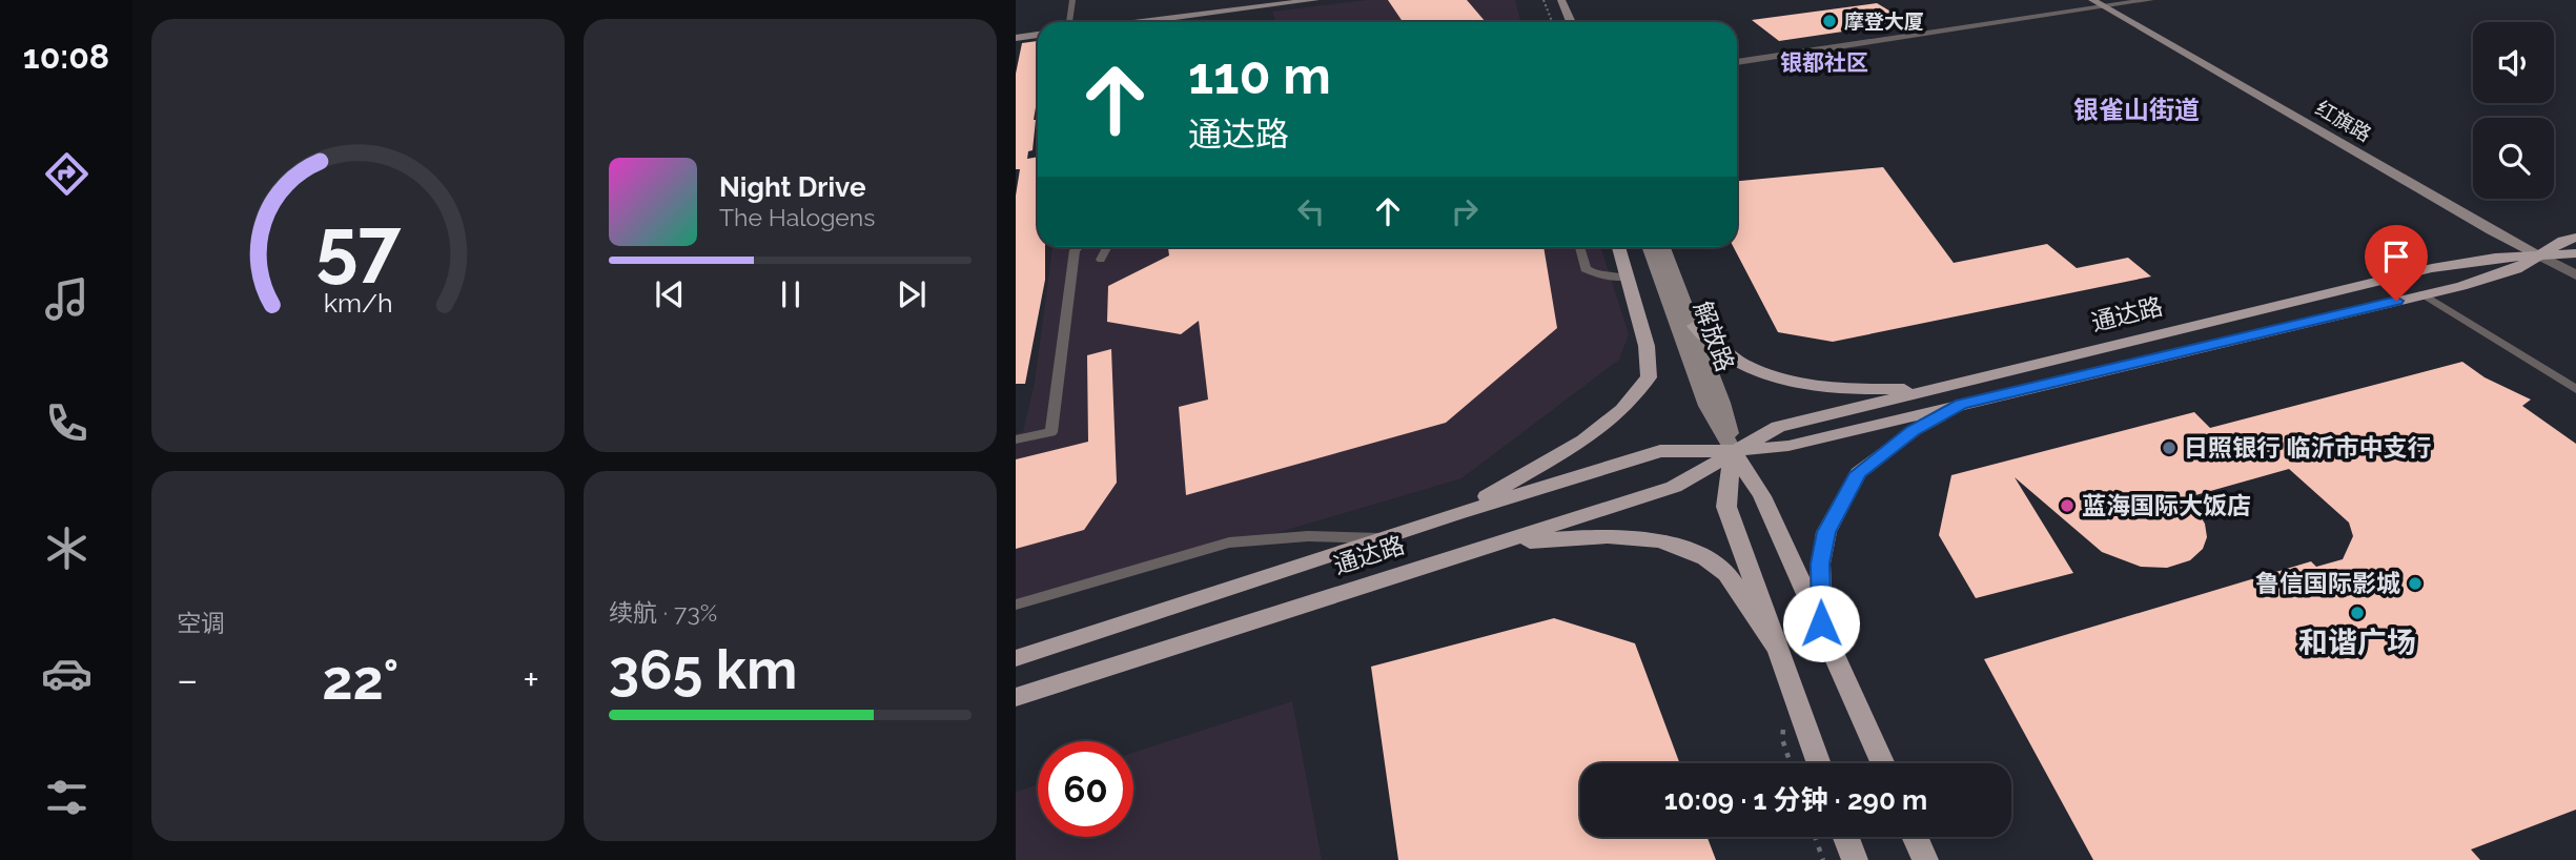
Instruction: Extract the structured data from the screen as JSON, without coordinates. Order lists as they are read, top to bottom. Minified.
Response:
{"streets":{"main road":["通达路","解放路"],"street":["红旗路"]},"crossings":[["红旗路","通达路"],["通达路","解放路"]],"districts":["银都社区","银雀山街道"],"places":["摩登大厦","日照银行 临沂市中支行","蓝海国际大饭店","鲁信国际影城","和谐广场"],"page":{"tabs":"10:08","turn":["110 m","通达路"],"song":["Night Drive","The Halogens"],"tile":["空调",["续航 · 73%","365 km"]],"heat":["−","22°","+"],"limit":"60","trip":"10:09 · 1 分钟 · 290 m","gauge":["57","km/h"]}}
